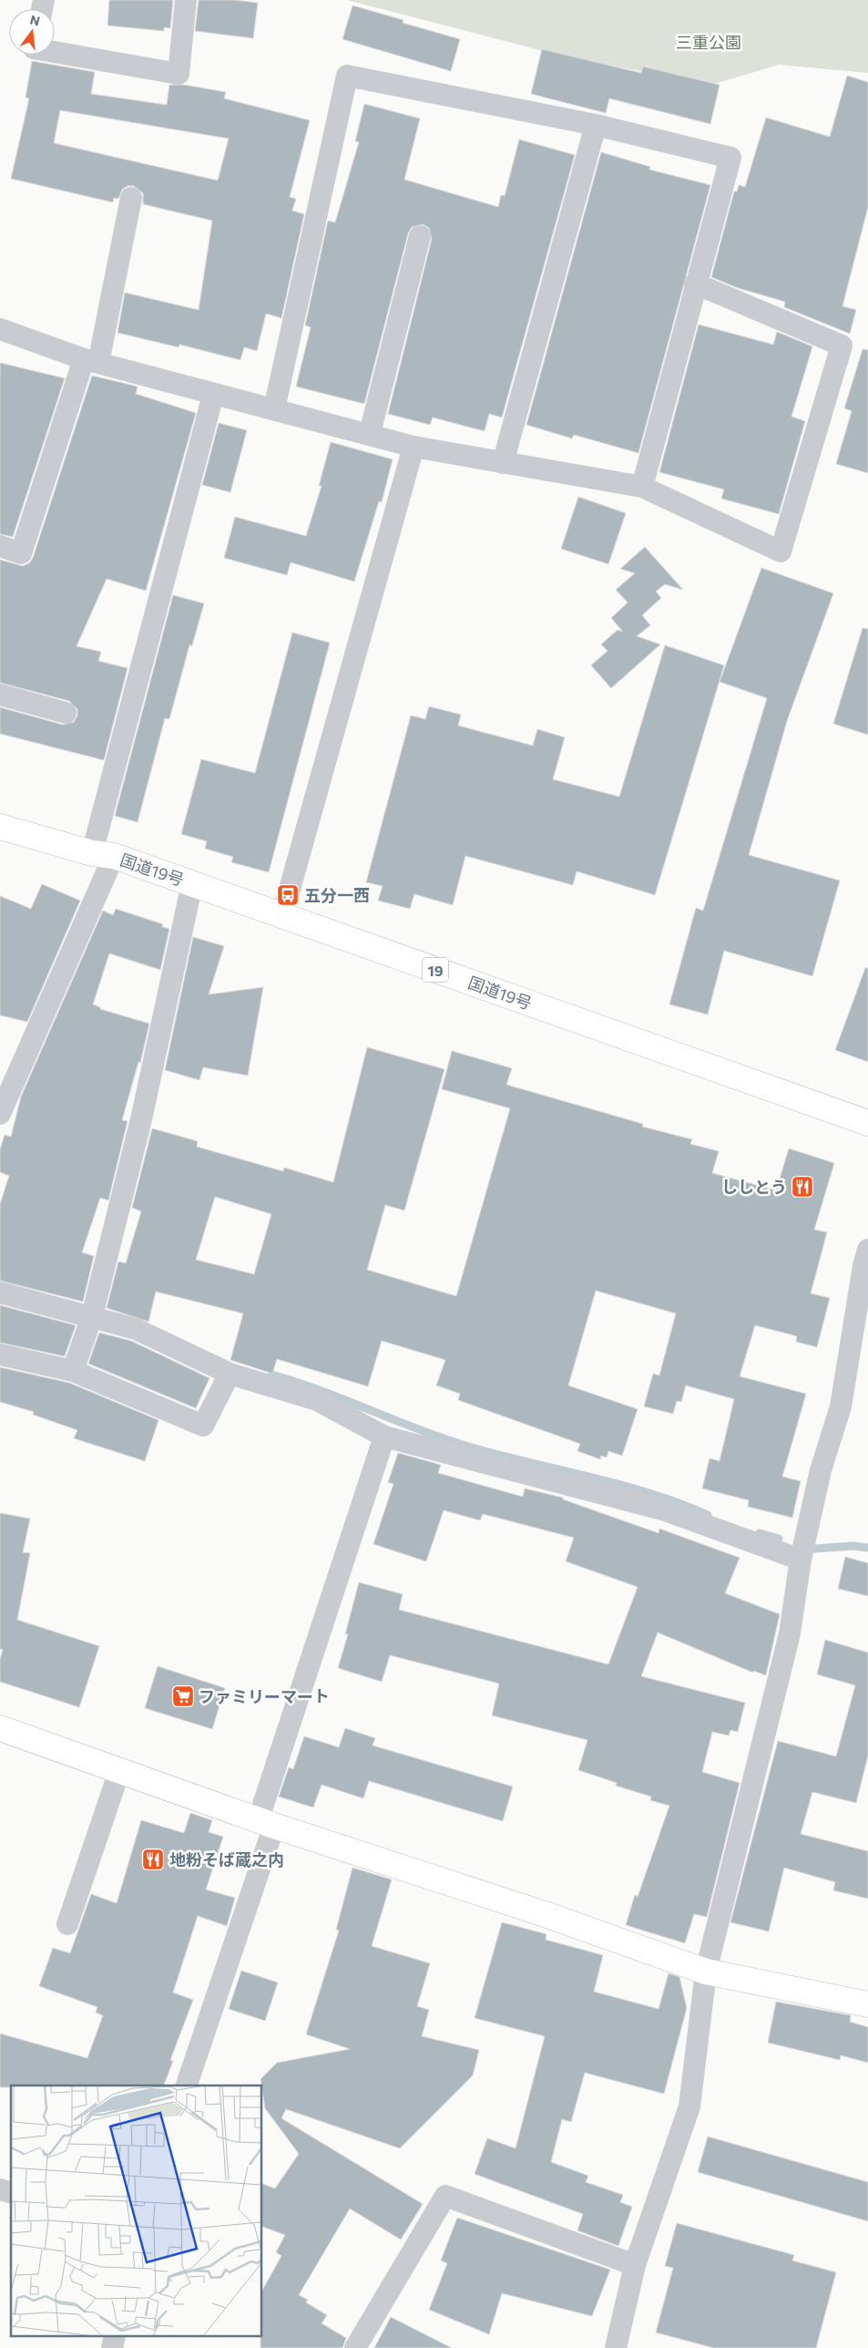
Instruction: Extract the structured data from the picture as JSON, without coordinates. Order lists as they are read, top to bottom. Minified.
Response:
{"streets":{"main road":["国道19号","19"]},"parks":["三重公園"],"places":{"bus stop":["五分一西"],"restaurant":["ししとう","地粉そば蔵之内"],"supermarket":["ファミリーマート"]},"north":"top"}
